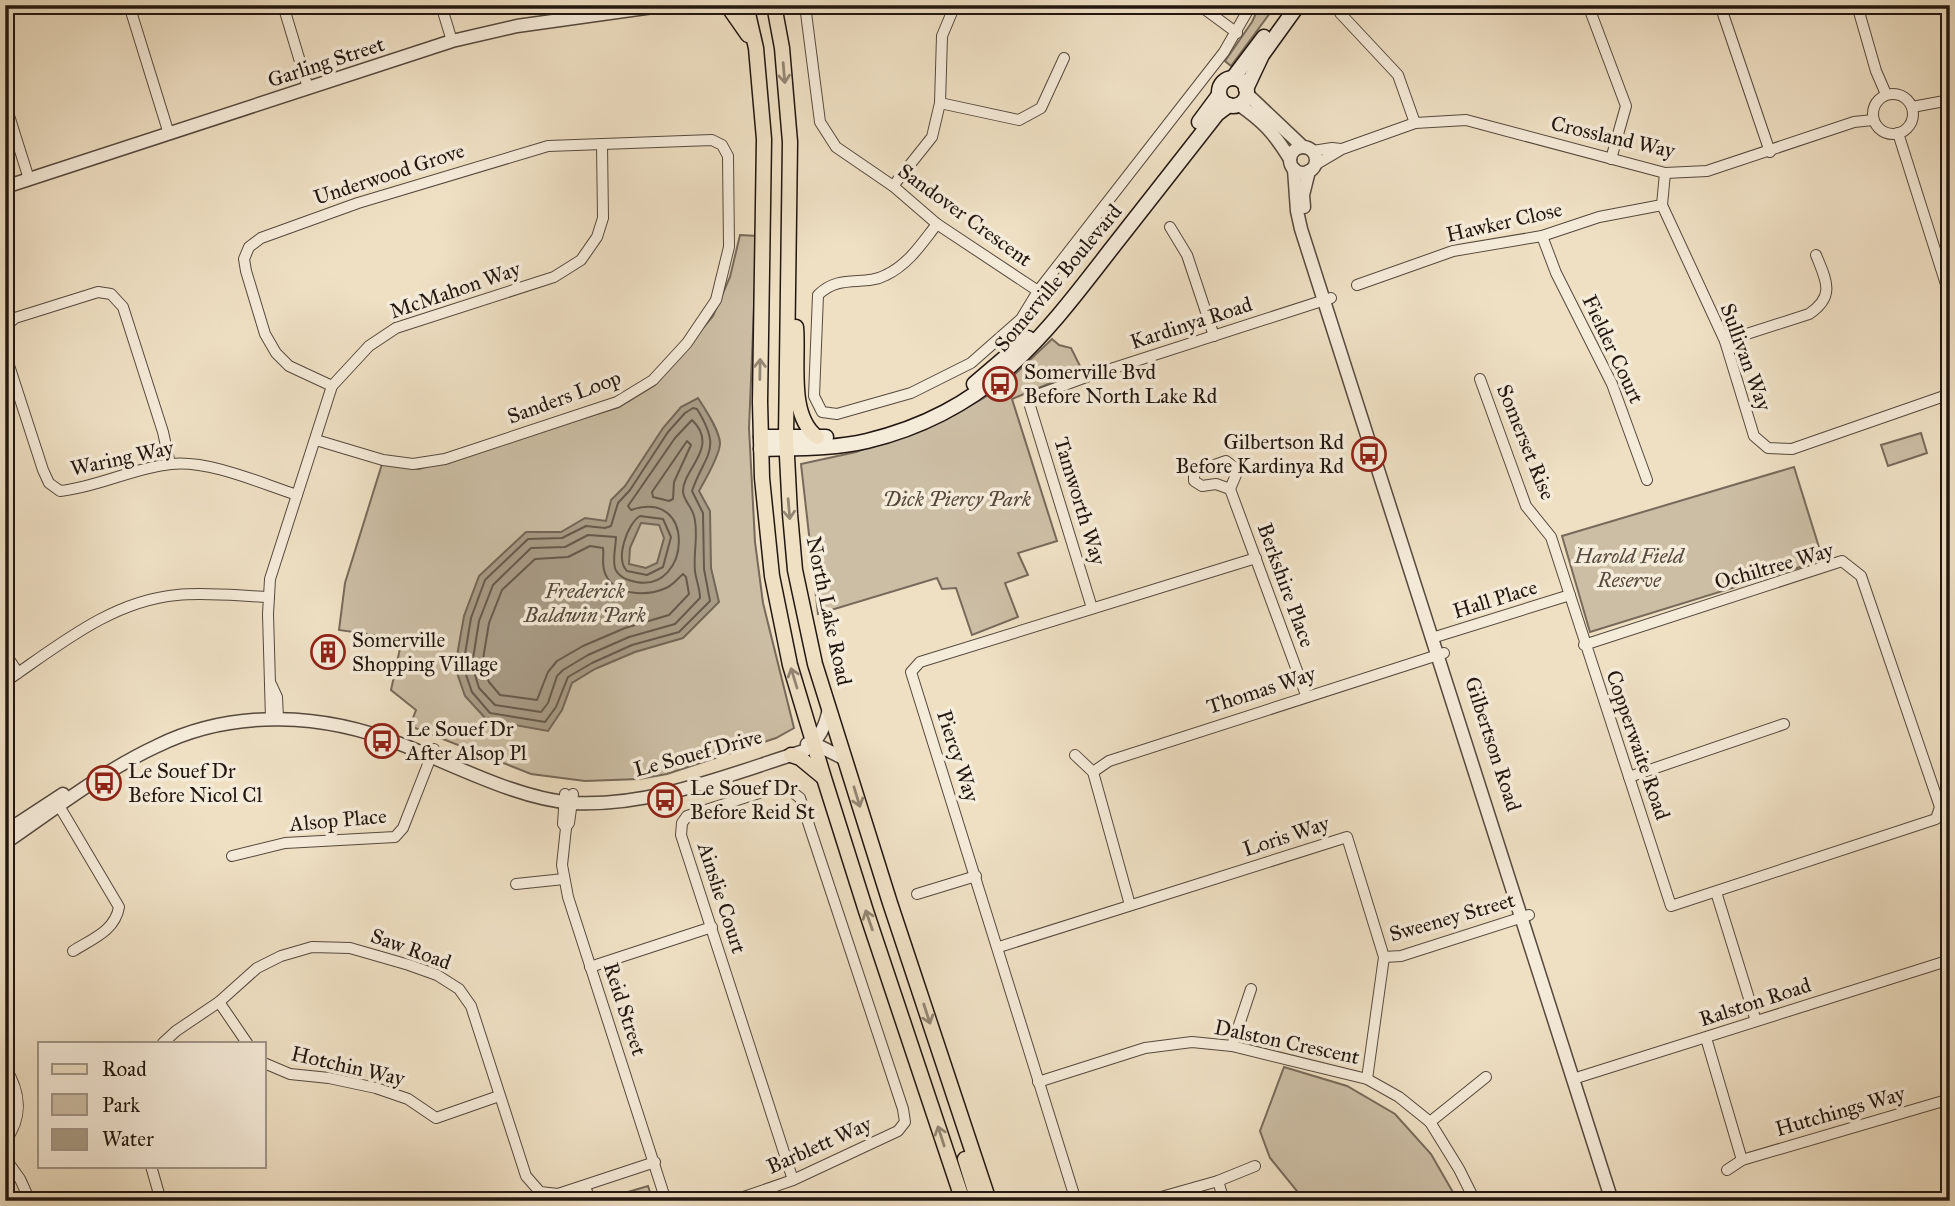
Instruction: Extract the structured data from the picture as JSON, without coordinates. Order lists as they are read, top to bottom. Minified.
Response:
{"streets":{"main road":["Somerville Boulevard","North Lake Road"],"street":["Garling Street","Crossland Way","Underwood Grove","Sandover Crescent","Hawker Close","McMahon Way","Kardinya Road","Fielder Court","Sullivan Way","Sanders Loop","Somerset Rise","Waring Way","Tamworth Way","Ochiltree Way","Berkshire Place","Hall Place","Thomas Way","Gilbertson Road","Copperwaite Road","Le Souef Drive","Piercy Way","Alsop Place","Loris Way","Ainslie Court","Sweeney Street","Saw Road","Ralston Road","Reid Street","Dalston Crescent","Hotchin Way","Hutchings Way","Barblett Way"]},"crossings":[["Underwood Grove","McMahon Way"],["Underwood Grove","Sanders Loop"],["Hawker Close","Fielder Court"],["Hawker Close","Sullivan Way"],["Somerville Boulevard","North Lake Road"],["McMahon Way","Sanders Loop"],["McMahon Way","Waring Way"],["McMahon Way","Le Souef Drive"],["Kardinya Road","Tamworth Way"],["Kardinya Road","Gilbertson Road"],["Somerset Rise","Hall Place"],["Somerset Rise","Copperwaite Road"],["Tamworth Way","Piercy Way"],["Ochiltree Way","Copperwaite Road"],["Berkshire Place","Thomas Way"],["Berkshire Place","Piercy Way"],["Hall Place","Gilbertson Road"],["Hall Place","Copperwaite Road"],["Thomas Way","Gilbertson Road"],["Gilbertson Road","Sweeney Street"],["Gilbertson Road","Ralston Road"],["Le Souef Drive","Alsop Place"],["Le Souef Drive","Reid Street"],["Piercy Way","Loris Way"],["Piercy Way","Dalston Crescent"],["Loris Way","Sweeney Street"],["Loris Way","Dalston Crescent"],["Ainslie Court","Barblett Way"],["Saw Road","Reid Street"],["Saw Road","Hotchin Way"]],"parks":["Dick Piercy Park","Harold Field Reserve","Frederick Baldwin Park"],"places":{"bus stop":["Somerville Bvd Before North Lake Rd","Gilbertson Rd Before Kardinya Rd","Le Souef Dr After Alsop Pl","Le Souef Dr Before Nicol Cl","Le Souef Dr Before Reid St"],"building":["Somerville Shopping Village"]},"legend":["Road","Park","Water"]}
